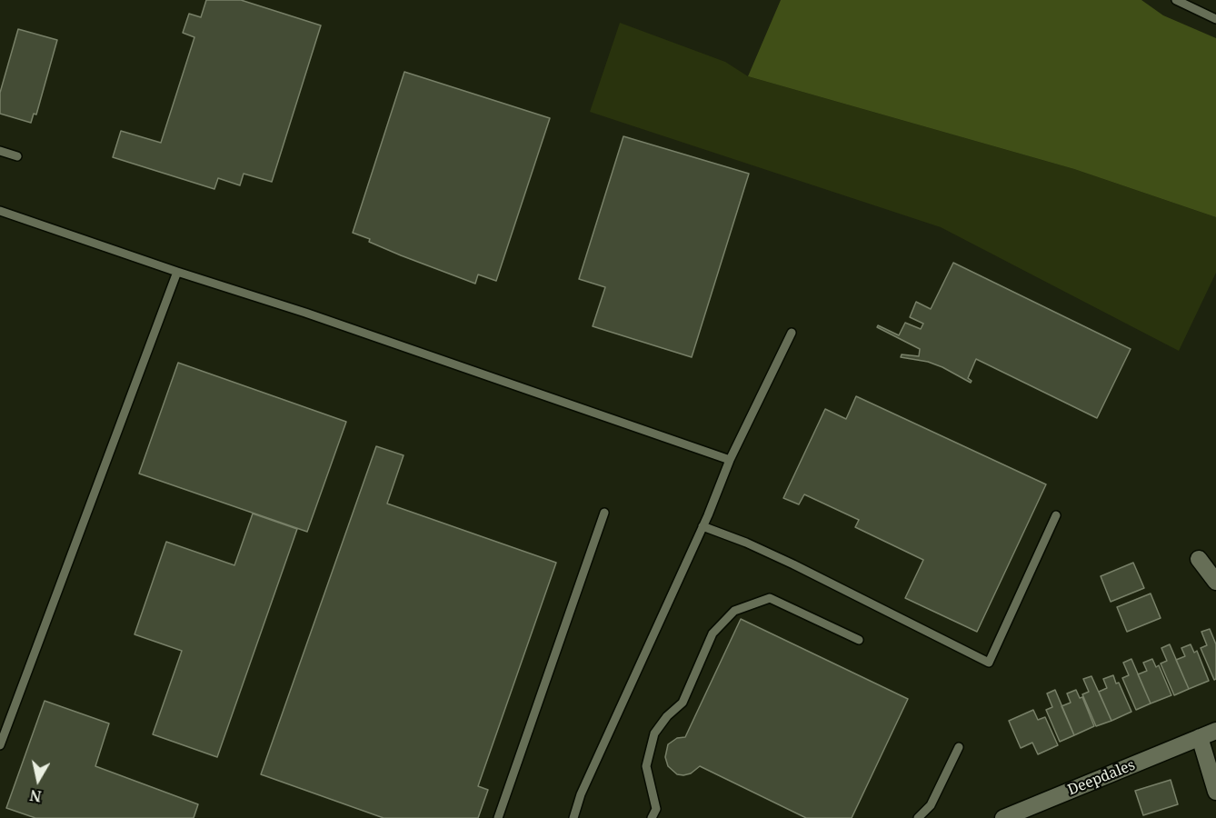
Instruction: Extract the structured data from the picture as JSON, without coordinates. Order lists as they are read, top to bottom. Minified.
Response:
{"streets":{"street":["Deepdales"]},"north":"bottom"}
